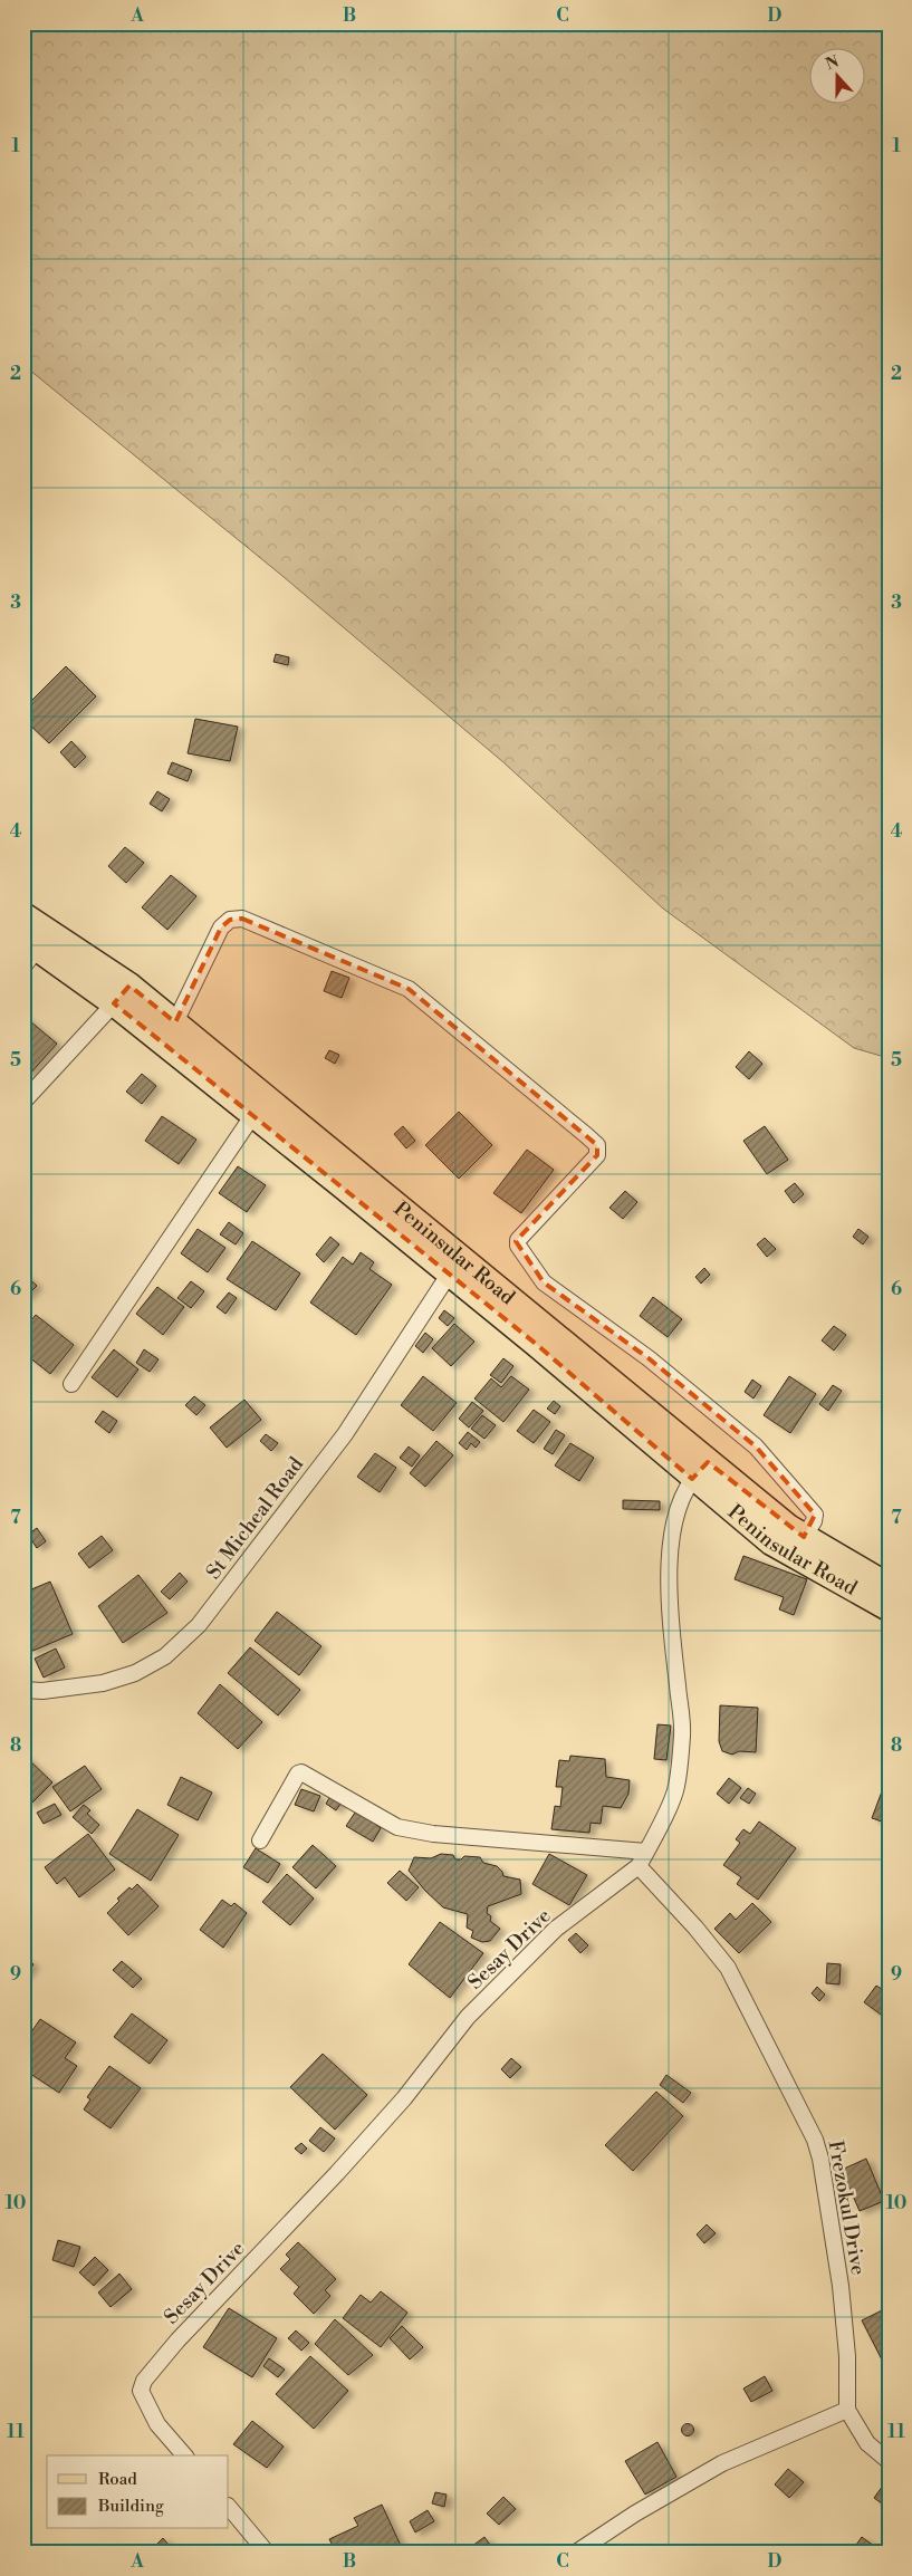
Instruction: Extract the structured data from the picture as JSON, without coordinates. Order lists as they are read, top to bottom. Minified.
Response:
{"streets":{"main road":["Peninsular Road"],"street":["St Micheal Road","Sesay Drive","Frezokul Drive"]},"crossings":[["Peninsular Road","St Micheal Road"],["Peninsular Road","Sesay Drive"],["Sesay Drive","Frezokul Drive"]],"legend":["Road","Building"],"north":"top","grid":{"columns":["A","B","C","D"],"rows":["1","2","3","4","5","6","7","8","9","10","11"]}}
